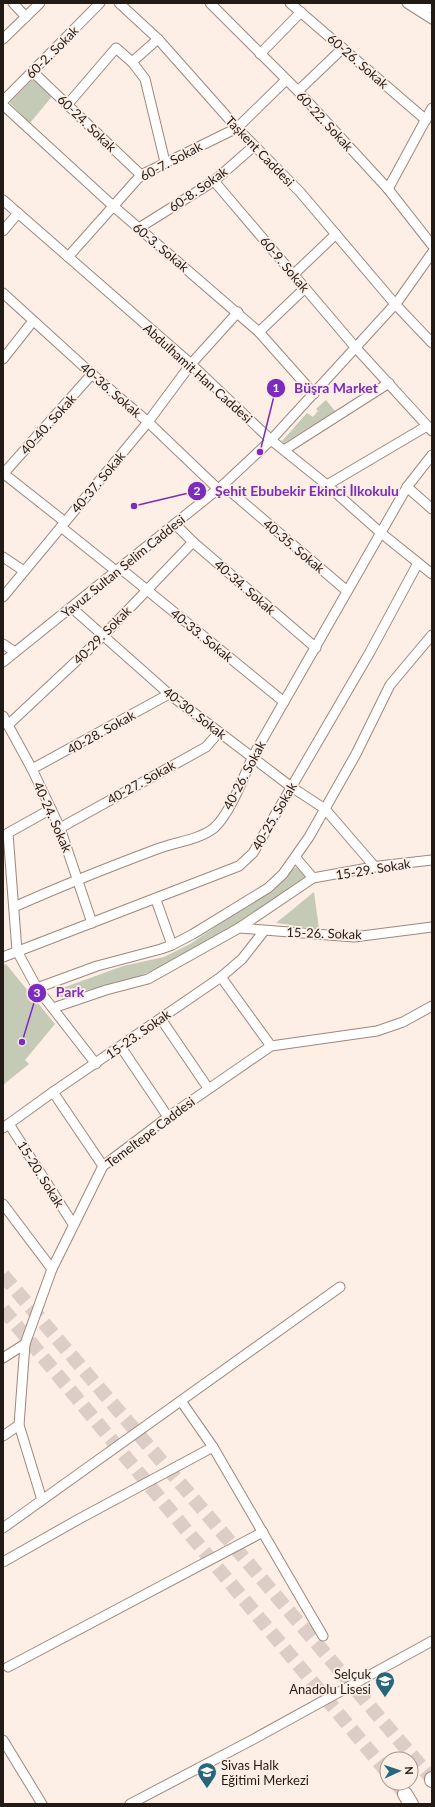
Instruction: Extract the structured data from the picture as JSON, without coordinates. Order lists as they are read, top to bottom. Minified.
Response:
{"streets":{"street":["60-2. Sokak","60-26. Sokak","60-22. Sokak","60-24. Sokak","Taşkent Caddesi","60-7. Sokak","60-8. Sokak","60-3. Sokak","60-9. Sokak","Abdulhamit Han Caddesi","40-36. Sokak","40-40. Sokak","40-37. Sokak","40-35. Sokak","Yavuz Sultan Selim Caddesi","40-34. Sokak","40-29. Sokak","40-33. Sokak","40-30. Sokak","40-28. Sokak","40-26. Sokak","40-27. Sokak","40-25. Sokak","40-24. Sokak","15-29. Sokak","15-26. Sokak","15-23. Sokak","Temeltepe Caddesi","15-20. Sokak"]},"crossings":[["60-2. Sokak","60-24. Sokak"],["60-22. Sokak","60-7. Sokak"],["60-24. Sokak","60-7. Sokak"],["Taşkent Caddesi","60-7. Sokak"],["Taşkent Caddesi","60-8. Sokak"],["Taşkent Caddesi","Yavuz Sultan Selim Caddesi"],["60-7. Sokak","60-3. Sokak"],["60-7. Sokak","Abdulhamit Han Caddesi"],["60-8. Sokak","60-3. Sokak"],["60-8. Sokak","60-9. Sokak"],["60-3. Sokak","40-37. Sokak"],["60-3. Sokak","Yavuz Sultan Selim Caddesi"],["60-9. Sokak","Yavuz Sultan Selim Caddesi"],["Abdulhamit Han Caddesi","40-37. Sokak"],["Abdulhamit Han Caddesi","Yavuz Sultan Selim Caddesi"],["Abdulhamit Han Caddesi","40-26. Sokak"],["Abdulhamit Han Caddesi","40-25. Sokak"],["40-36. Sokak","40-40. Sokak"],["40-36. Sokak","40-37. Sokak"],["40-36. Sokak","40-35. Sokak"],["40-36. Sokak","Yavuz Sultan Selim Caddesi"],["40-40. Sokak","40-33. Sokak"],["40-37. Sokak","40-33. Sokak"],["40-35. Sokak","Yavuz Sultan Selim Caddesi"],["40-35. Sokak","40-26. Sokak"],["Yavuz Sultan Selim Caddesi","40-34. Sokak"],["Yavuz Sultan Selim Caddesi","40-33. Sokak"],["Yavuz Sultan Selim Caddesi","40-30. Sokak"],["40-34. Sokak","40-29. Sokak"],["40-34. Sokak","40-26. Sokak"],["40-29. Sokak","40-33. Sokak"],["40-29. Sokak","40-30. Sokak"],["40-29. Sokak","40-24. Sokak"],["40-33. Sokak","40-26. Sokak"],["40-30. Sokak","40-28. Sokak"],["40-30. Sokak","40-26. Sokak"],["40-30. Sokak","40-27. Sokak"],["40-30. Sokak","40-25. Sokak"],["40-30. Sokak","15-29. Sokak"],["40-28. Sokak","40-24. Sokak"],["40-26. Sokak","40-24. Sokak"],["40-27. Sokak","40-24. Sokak"],["40-25. Sokak","40-24. Sokak"],["15-26. Sokak","15-23. Sokak"],["15-23. Sokak","15-20. Sokak"],["Temeltepe Caddesi","15-20. Sokak"]],"places":{"other":["Büşra Market","Şehit Ebubekir Ekinci İlkokulu","Park"],"school or university":["Selçuk Anadolu Lisesi","Sivas Halk Eğitimi Merkezi"]},"north":"right"}
